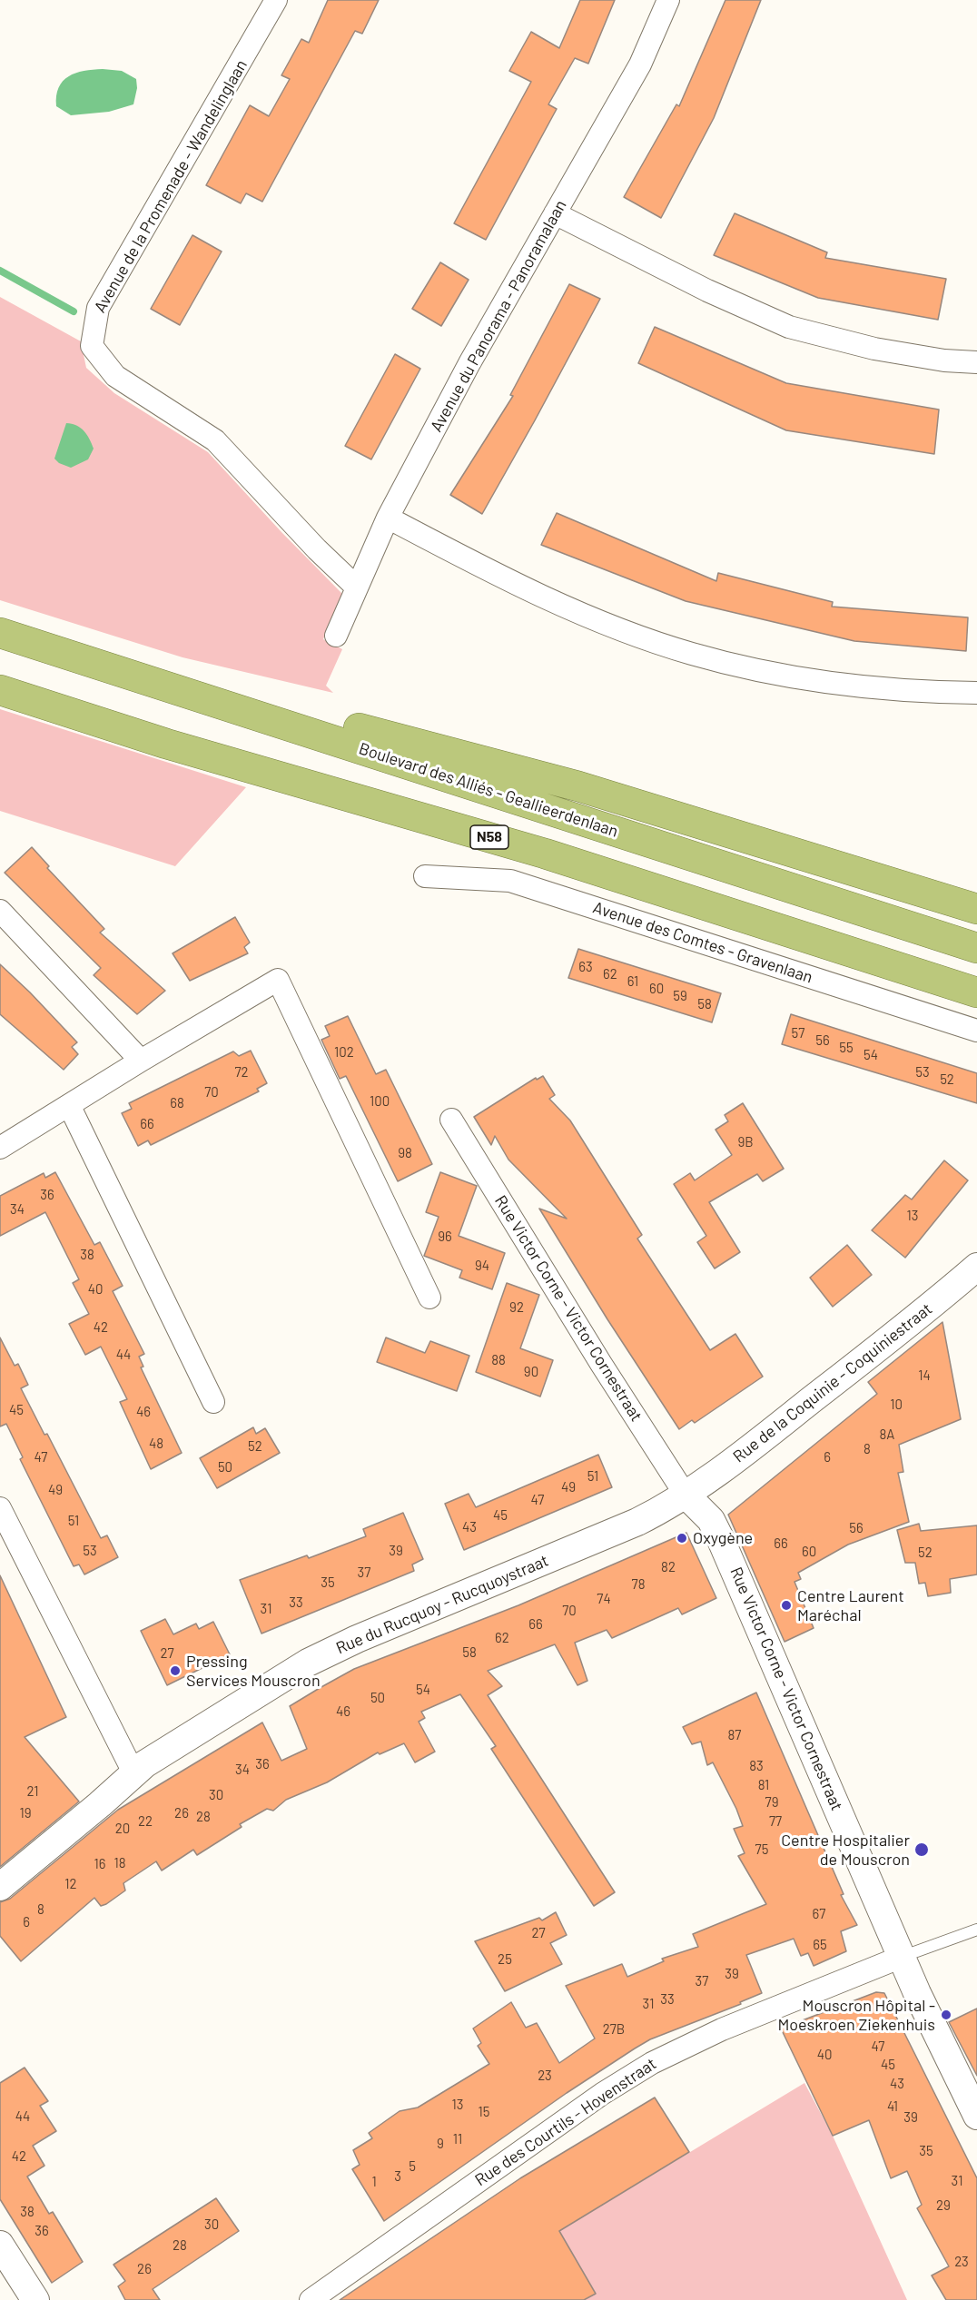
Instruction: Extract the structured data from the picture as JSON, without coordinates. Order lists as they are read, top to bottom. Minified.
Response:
{"streets":{"highway":["Boulevard des Alliés - Geallieerdenlaan","N58"],"street":["Avenue de la Promenade - Wandelinglaan","Avenue du Panorama - Panoramalaan","Avenue des Comtes - Gravenlaan","Rue Victor Corne - Victor Cornestraat","Rue de la Coquinie - Coquiniestraat","Rue du Rucquoy - Rucquoystraat","Rue des Courtils - Hovenstraat"]},"crossings":[["Avenue de la Promenade - Wandelinglaan","Avenue du Panorama - Panoramalaan"],["Rue Victor Corne - Victor Cornestraat","Rue de la Coquinie - Coquiniestraat"],["Rue Victor Corne - Victor Cornestraat","Rue du Rucquoy - Rucquoystraat"],["Rue Victor Corne - Victor Cornestraat","Rue des Courtils - Hovenstraat"],["Rue de la Coquinie - Coquiniestraat","Rue du Rucquoy - Rucquoystraat"]],"places":["Oxygène","Centre Laurent Maréchal","Pressing Services Mouscron","Centre Hospitalier de Mouscron","Mouscron Hôpital - Moeskroen Ziekenhuis"],"house_numbers":["63","62","61","60","59","58","57","56","55","102","54","72","53","52","70","100","68","66","9B","98","36","34","13","96","38","94","40","92","42","44","88","90","14","10","45","46","8A","48","52","8","47","6","50","51","49","49","47","45","51","43","56","66","53","39","60","52","82","37","35","78","74","33","31","70","66","62","58","27","54","50","46","87","36","83","34","81","21","30","79","19","26","28","22","77","20","75","18","16","12","8","67","6","27","65","25","39","37","33","31","27B","47","40","45","23","43","13","41","15","44","39","11","9","35","42","5","3","31","1","29","38","30","36","28","23","26"]}
